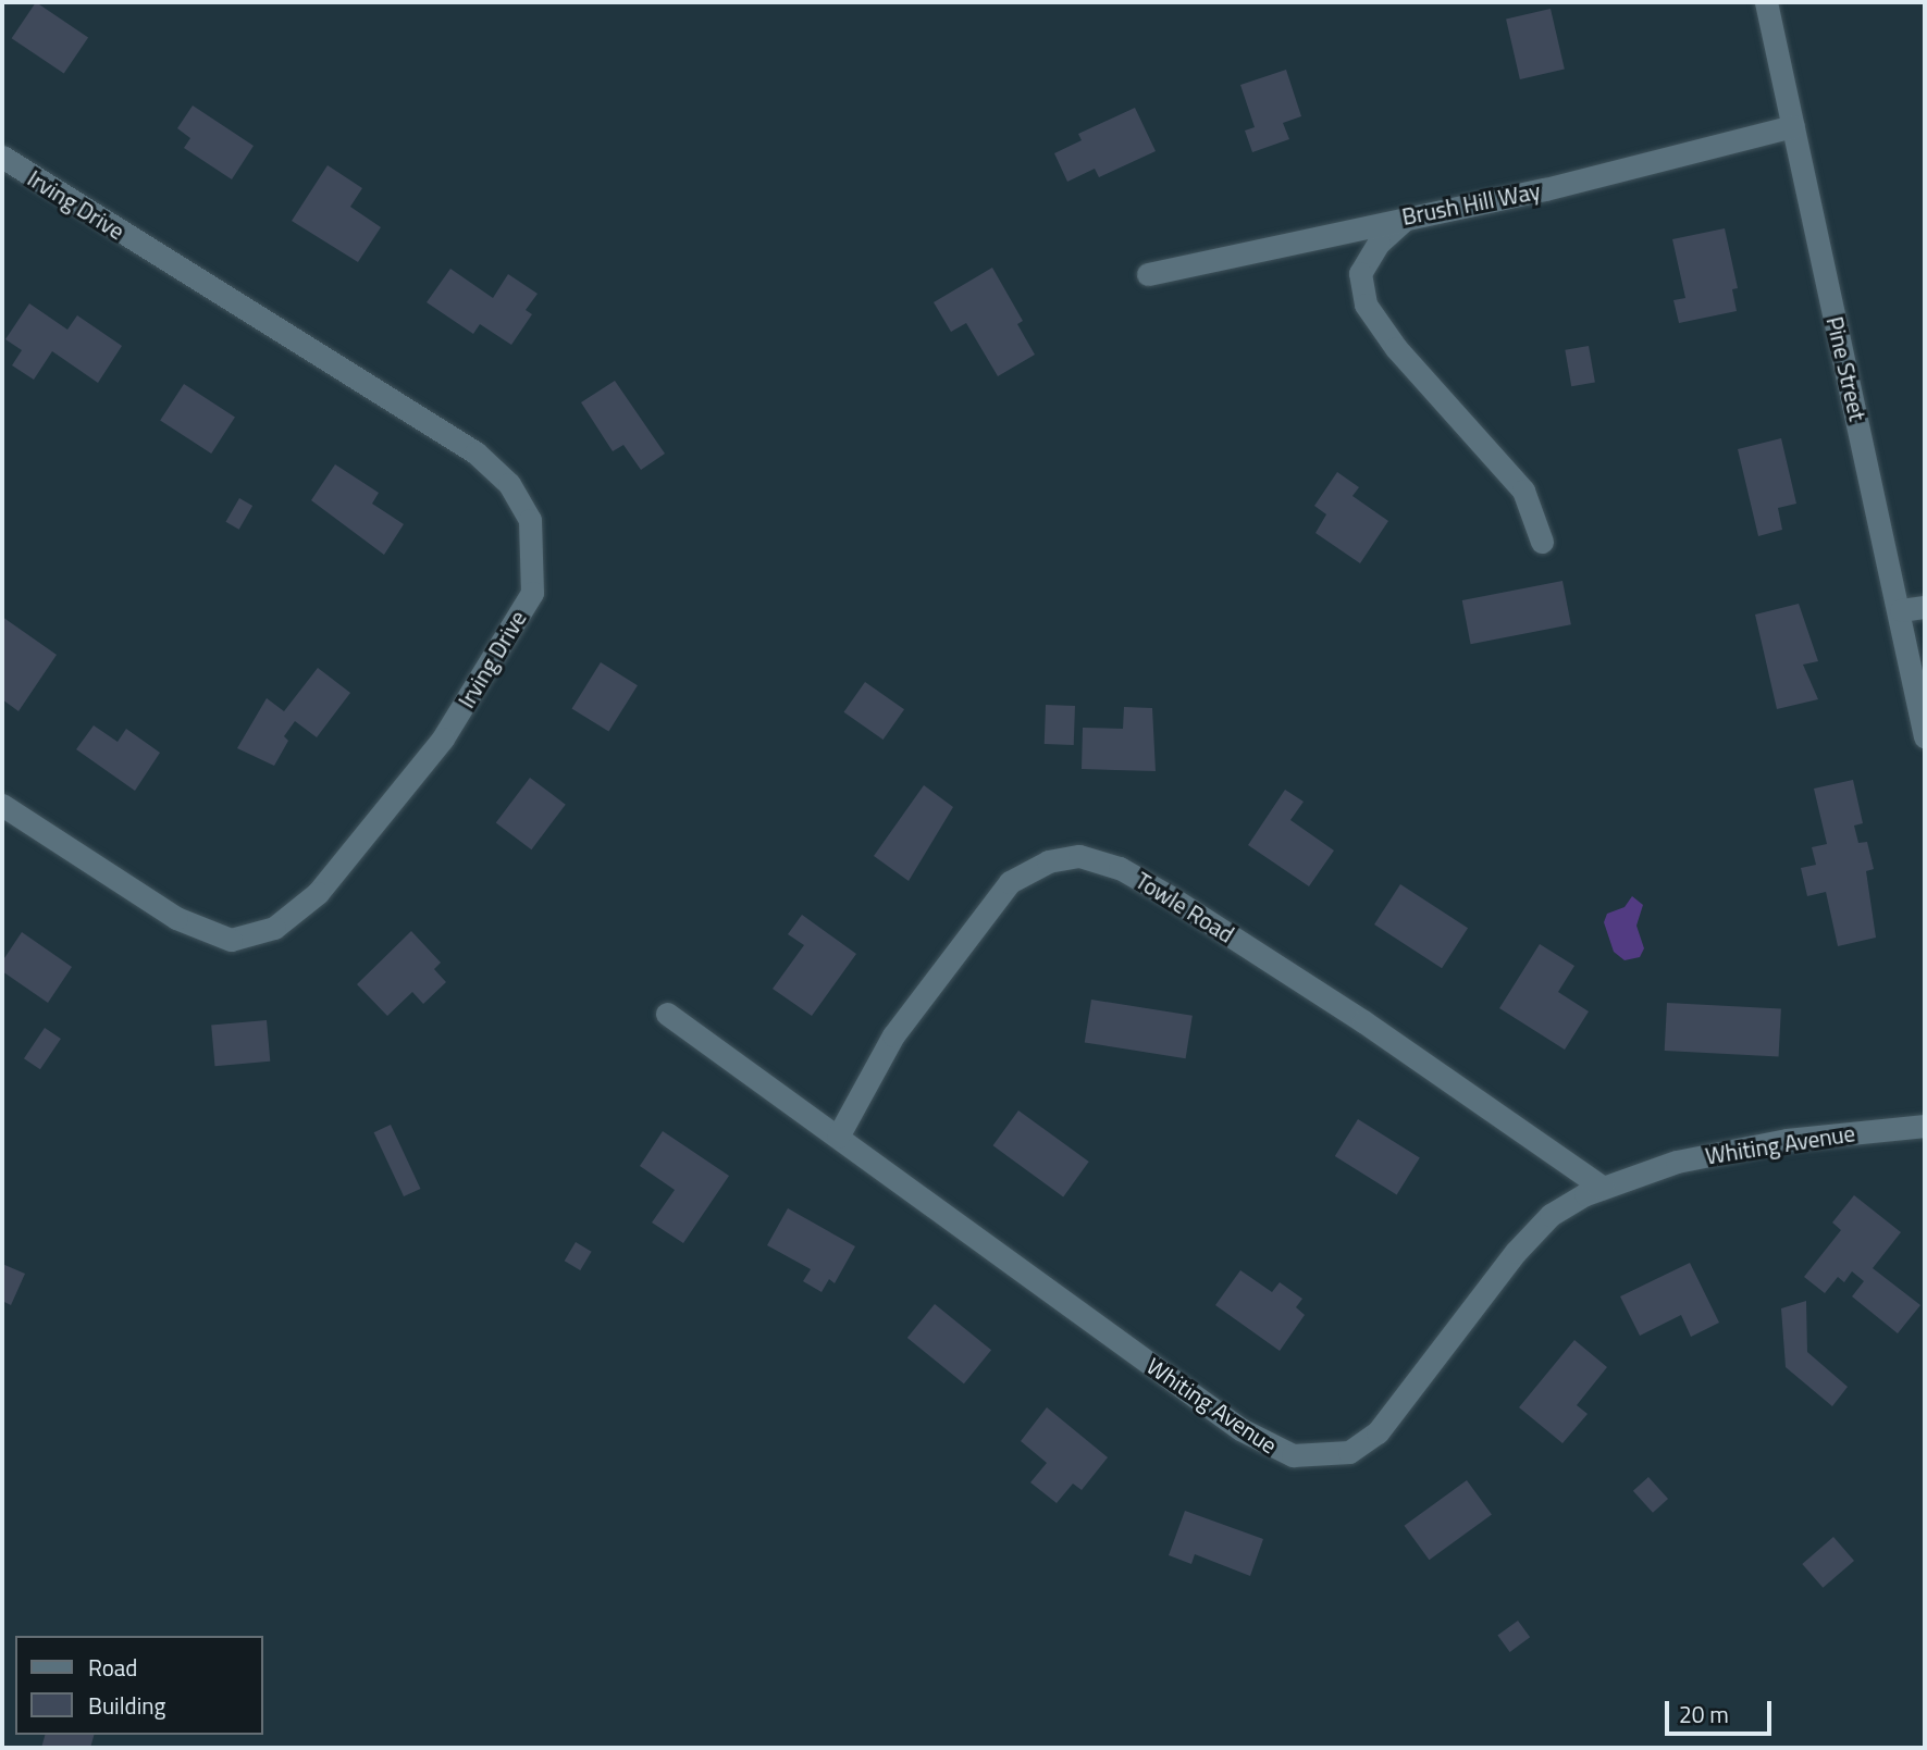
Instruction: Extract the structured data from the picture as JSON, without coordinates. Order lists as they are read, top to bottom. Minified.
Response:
{"streets":{"street":["Brush Hill Way","Irving Drive","Pine Street","Towle Road","Whiting Avenue"]},"crossings":[["Brush Hill Way","Pine Street"],["Towle Road","Whiting Avenue"]],"legend":["Road","Building"],"scale_bar":"20 m"}
